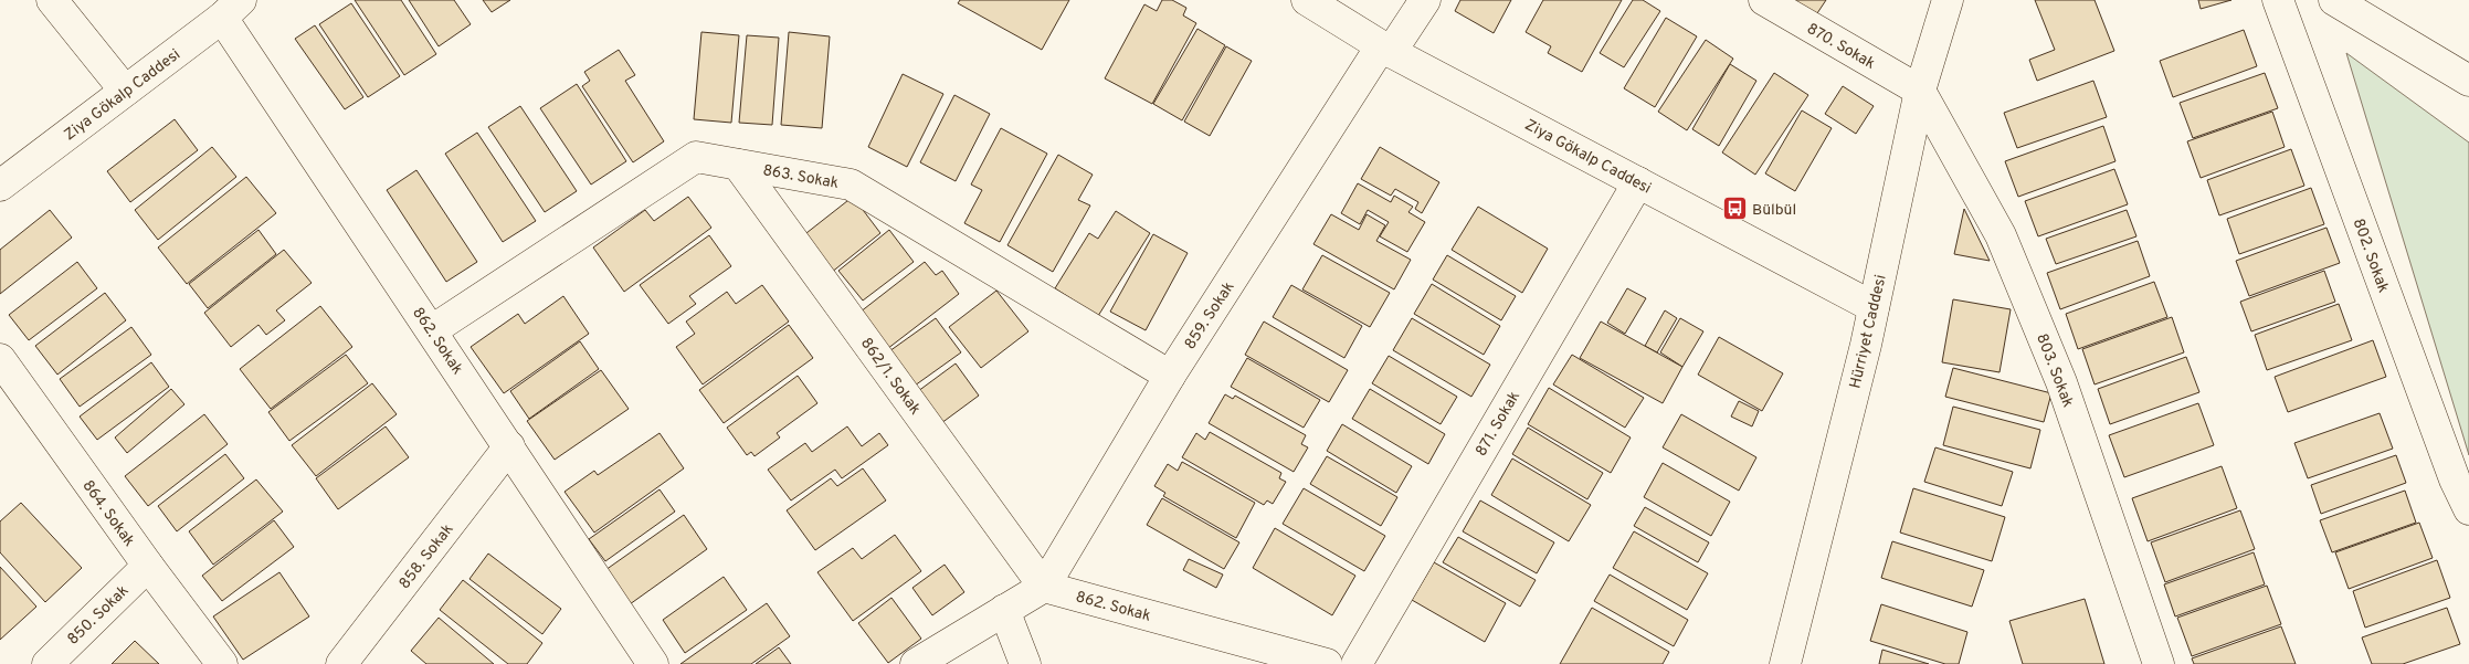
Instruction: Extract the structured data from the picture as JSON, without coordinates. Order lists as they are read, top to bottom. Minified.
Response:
{"streets":{"street":["870. Sokak","Ziya Gökalp Caddesi","863. Sokak","802. Sokak","859. Sokak","Hürriyet Caddesi","862. Sokak","803. Sokak","862/1. Sokak","871. Sokak","864. Sokak","858. Sokak","850. Sokak"]},"crossings":[["870. Sokak","Hürriyet Caddesi"],["870. Sokak","803. Sokak"],["Ziya Gökalp Caddesi","859. Sokak"],["Ziya Gökalp Caddesi","Hürriyet Caddesi"],["Ziya Gökalp Caddesi","862. Sokak"],["Ziya Gökalp Caddesi","871. Sokak"],["863. Sokak","859. Sokak"],["863. Sokak","862. Sokak"],["863. Sokak","862/1. Sokak"],["859. Sokak","862. Sokak"],["859. Sokak","862/1. Sokak"],["Hürriyet Caddesi","803. Sokak"],["862. Sokak","862/1. Sokak"],["862. Sokak","858. Sokak"],["864. Sokak","850. Sokak"]],"places":{"bus stop":["Bülbül"]}}
